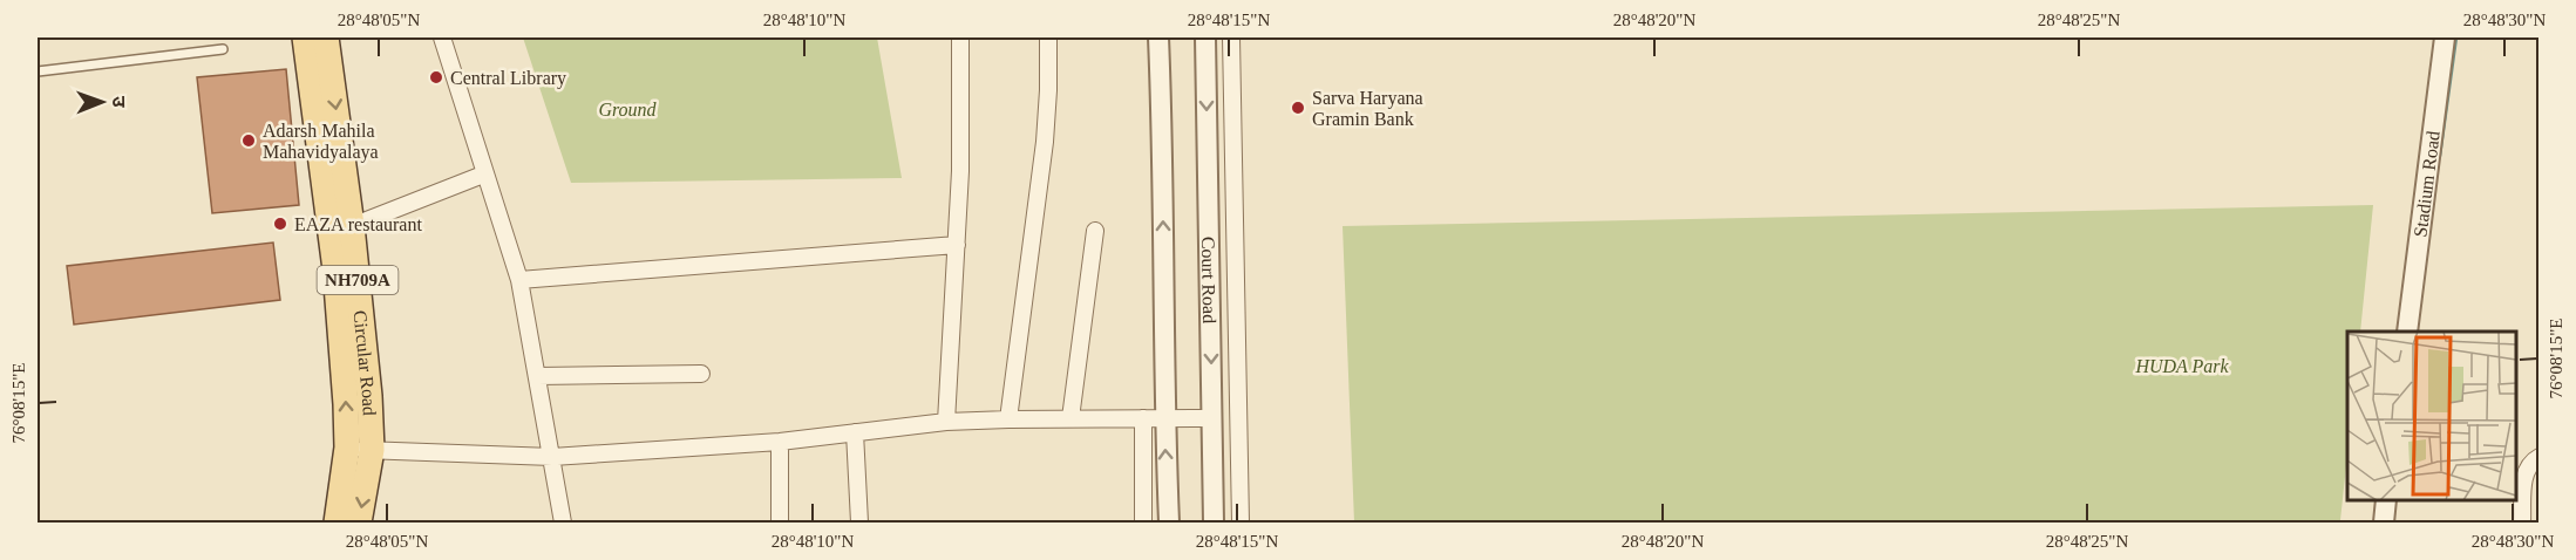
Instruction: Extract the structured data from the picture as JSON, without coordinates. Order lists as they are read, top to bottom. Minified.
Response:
{"streets":{"main road":["NH709A","Circular Road"],"street":["Stadium Road","Court Road"]},"crossings":[["NH709A","Circular Road"]],"parks":["Ground","HUDA Park"],"places":["Central Library","Sarva Haryana Gramin Bank","Adarsh Mahila Mahavidyalaya","EAZA restaurant"],"north":"right","coordinates":["28°48'05\"N","28°48'10\"N","28°48'15\"N","28°48'20\"N","28°48'25\"N","28°48'30\"N","76°08'15\"E"]}
